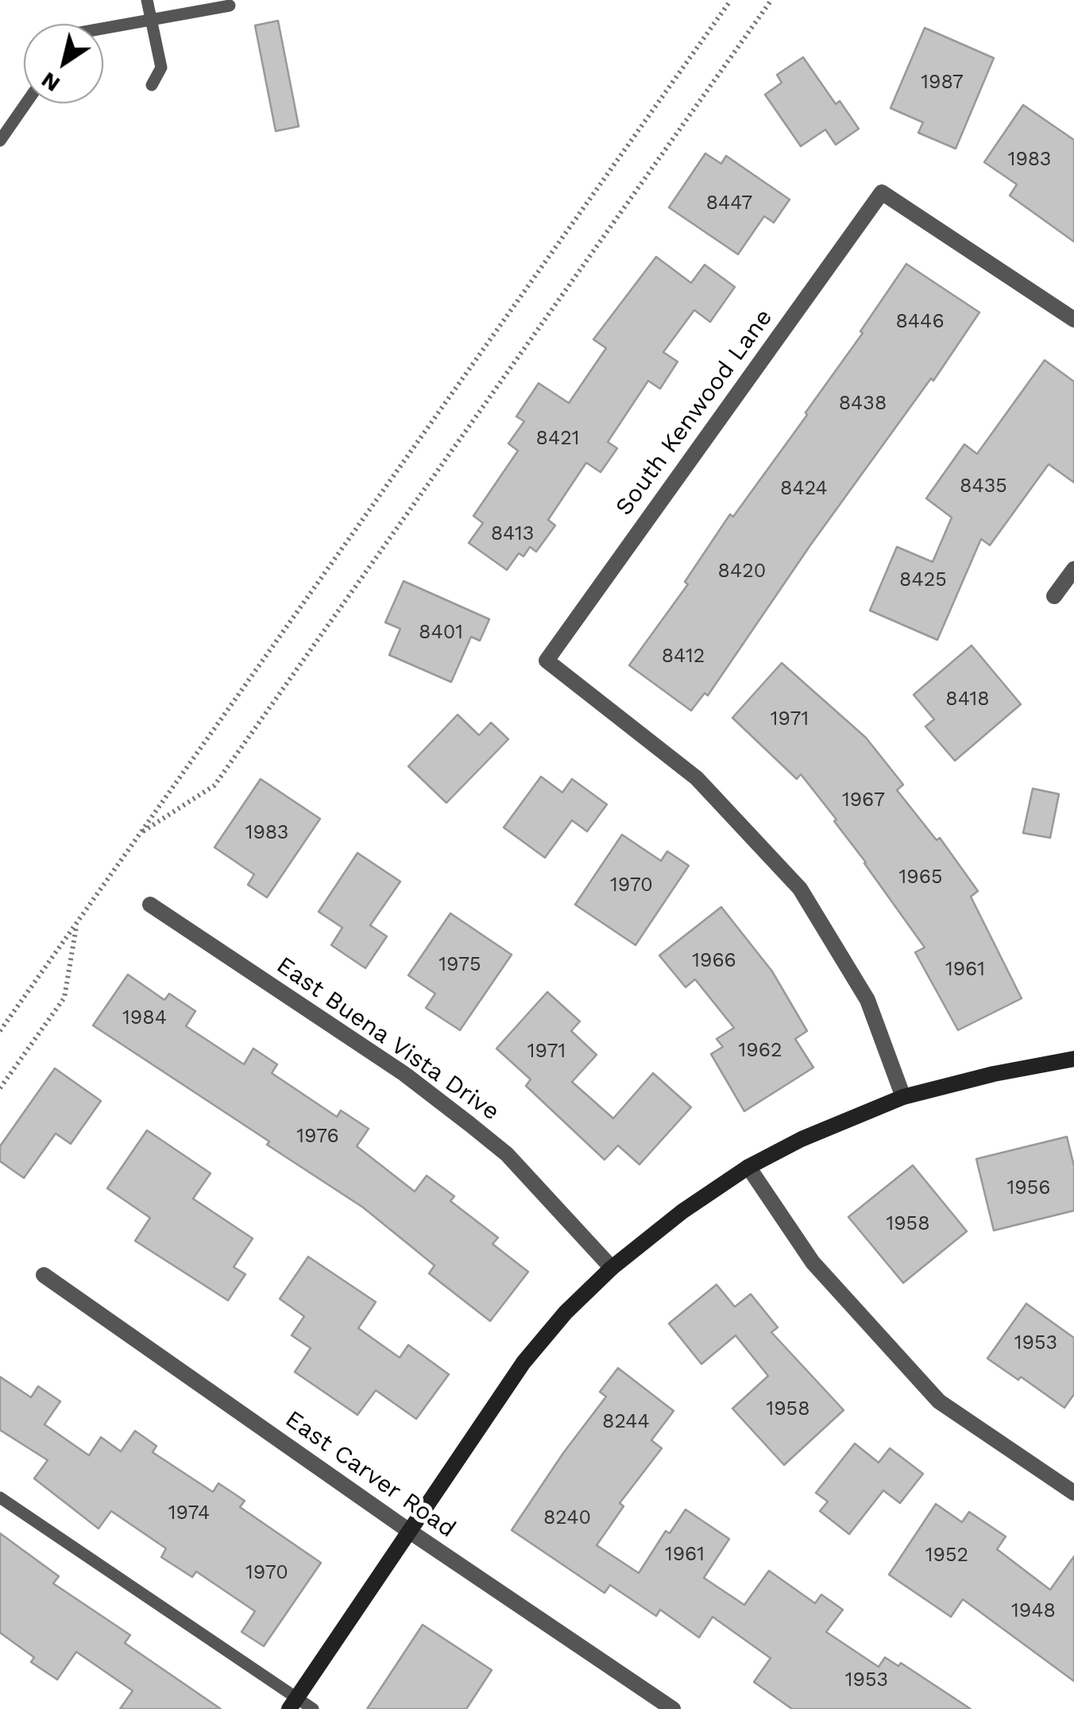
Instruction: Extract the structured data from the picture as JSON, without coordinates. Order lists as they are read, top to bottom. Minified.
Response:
{"streets":{"street":["South Kenwood Lane","East Buena Vista Drive","East Carver Road"]},"house_numbers":["1987","1983","8447","8446","8438","8421","8435","8424","8413","8420","8425","8401","8412","8418","1971","1967","1983","1965","1970","1966","1975","1961","1984","1962","1971","1976","1956","1958","1953","1958","8244","1974","8240","1961","1952","1970","1948","1953"],"north":"bottom left"}
